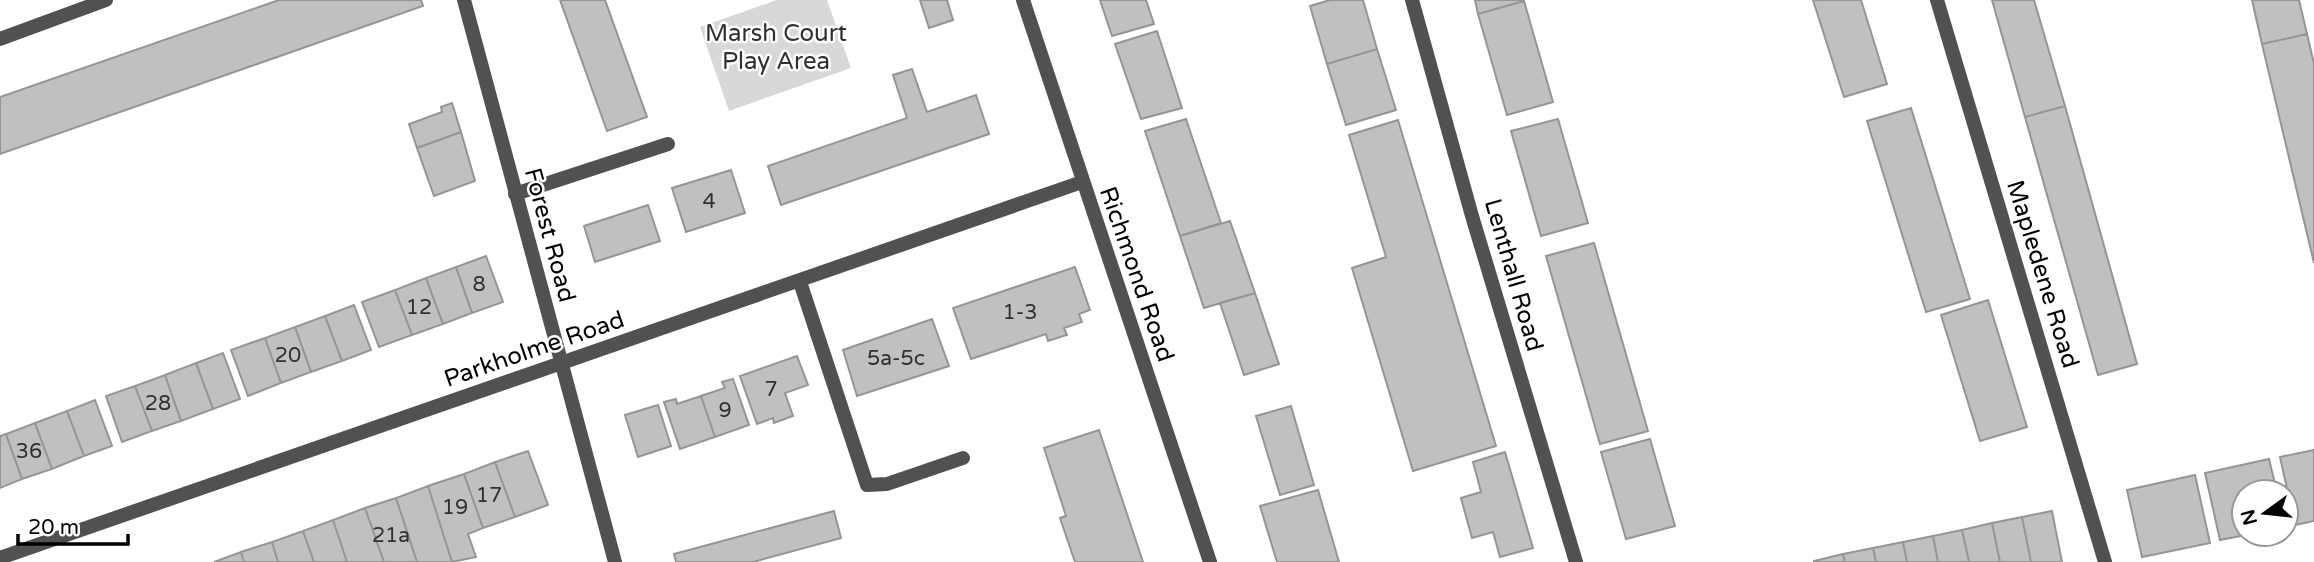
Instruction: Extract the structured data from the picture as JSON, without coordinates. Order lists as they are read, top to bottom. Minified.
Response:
{"streets":{"street":["Forest Road","Richmond Road","Mapledene Road","Lenthall Road","Parkholme Road"]},"crossings":[["Forest Road","Parkholme Road"],["Richmond Road","Parkholme Road"]],"parks":["Marsh Court Play Area"],"house_numbers":["4","8","12","1-3","20","5a-5c","7","28","9","36","17","19","21a"],"scale_bar":"20 m","north":"left"}
